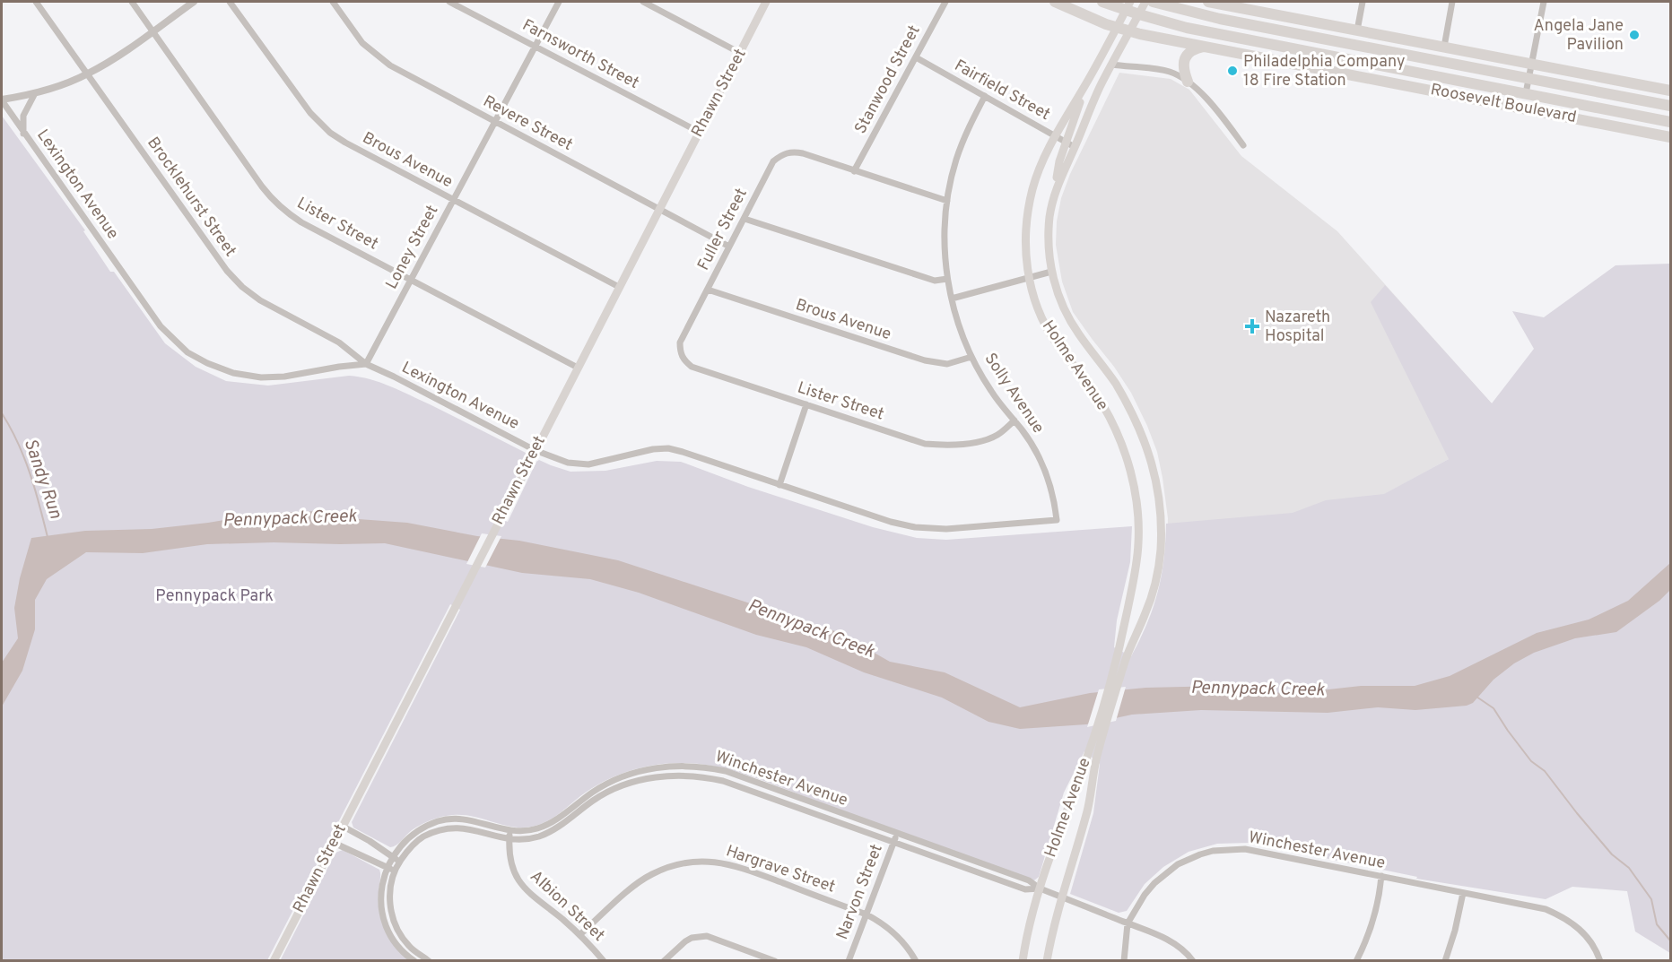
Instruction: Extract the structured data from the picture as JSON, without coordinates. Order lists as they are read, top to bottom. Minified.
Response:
{"streets":{"highway":["Roosevelt Boulevard"],"main road":["Rhawn Street","Holme Avenue"],"street":["Farnsworth Street","Stanwood Street","Fairfield Street","Revere Street","Brous Avenue","Lexington Avenue","Brocklehurst Street","Lister Street","Fuller Street","Loney Street","Solly Avenue","Winchester Avenue","Hargrave Street","Narvon Street","Albion Street"]},"crossings":[["Farnsworth Street","Rhawn Street"],["Farnsworth Street","Loney Street"],["Stanwood Street","Fairfield Street"],["Stanwood Street","Fuller Street"],["Fairfield Street","Holme Avenue"],["Fairfield Street","Solly Avenue"],["Rhawn Street","Revere Street"],["Rhawn Street","Brous Avenue"],["Rhawn Street","Lexington Avenue"],["Rhawn Street","Lister Street"],["Roosevelt Boulevard","Holme Avenue"],["Revere Street","Fuller Street"],["Revere Street","Loney Street"],["Brous Avenue","Fuller Street"],["Brous Avenue","Loney Street"],["Brous Avenue","Solly Avenue"],["Lexington Avenue","Brocklehurst Street"],["Lexington Avenue","Loney Street"],["Lexington Avenue","Solly Avenue"],["Brocklehurst Street","Loney Street"],["Lister Street","Fuller Street"],["Lister Street","Loney Street"],["Lister Street","Solly Avenue"],["Holme Avenue","Winchester Avenue"],["Winchester Avenue","Narvon Street"],["Winchester Avenue","Albion Street"],["Hargrave Street","Narvon Street"],["Hargrave Street","Albion Street"]],"water":["Sandy Run","Pennypack Creek"],"parks":["Pennypack Park"],"places":{"other":["Angela Jane Pavilion","Philadelphia Company 18 Fire Station"],"health":["Nazareth Hospital"]}}
